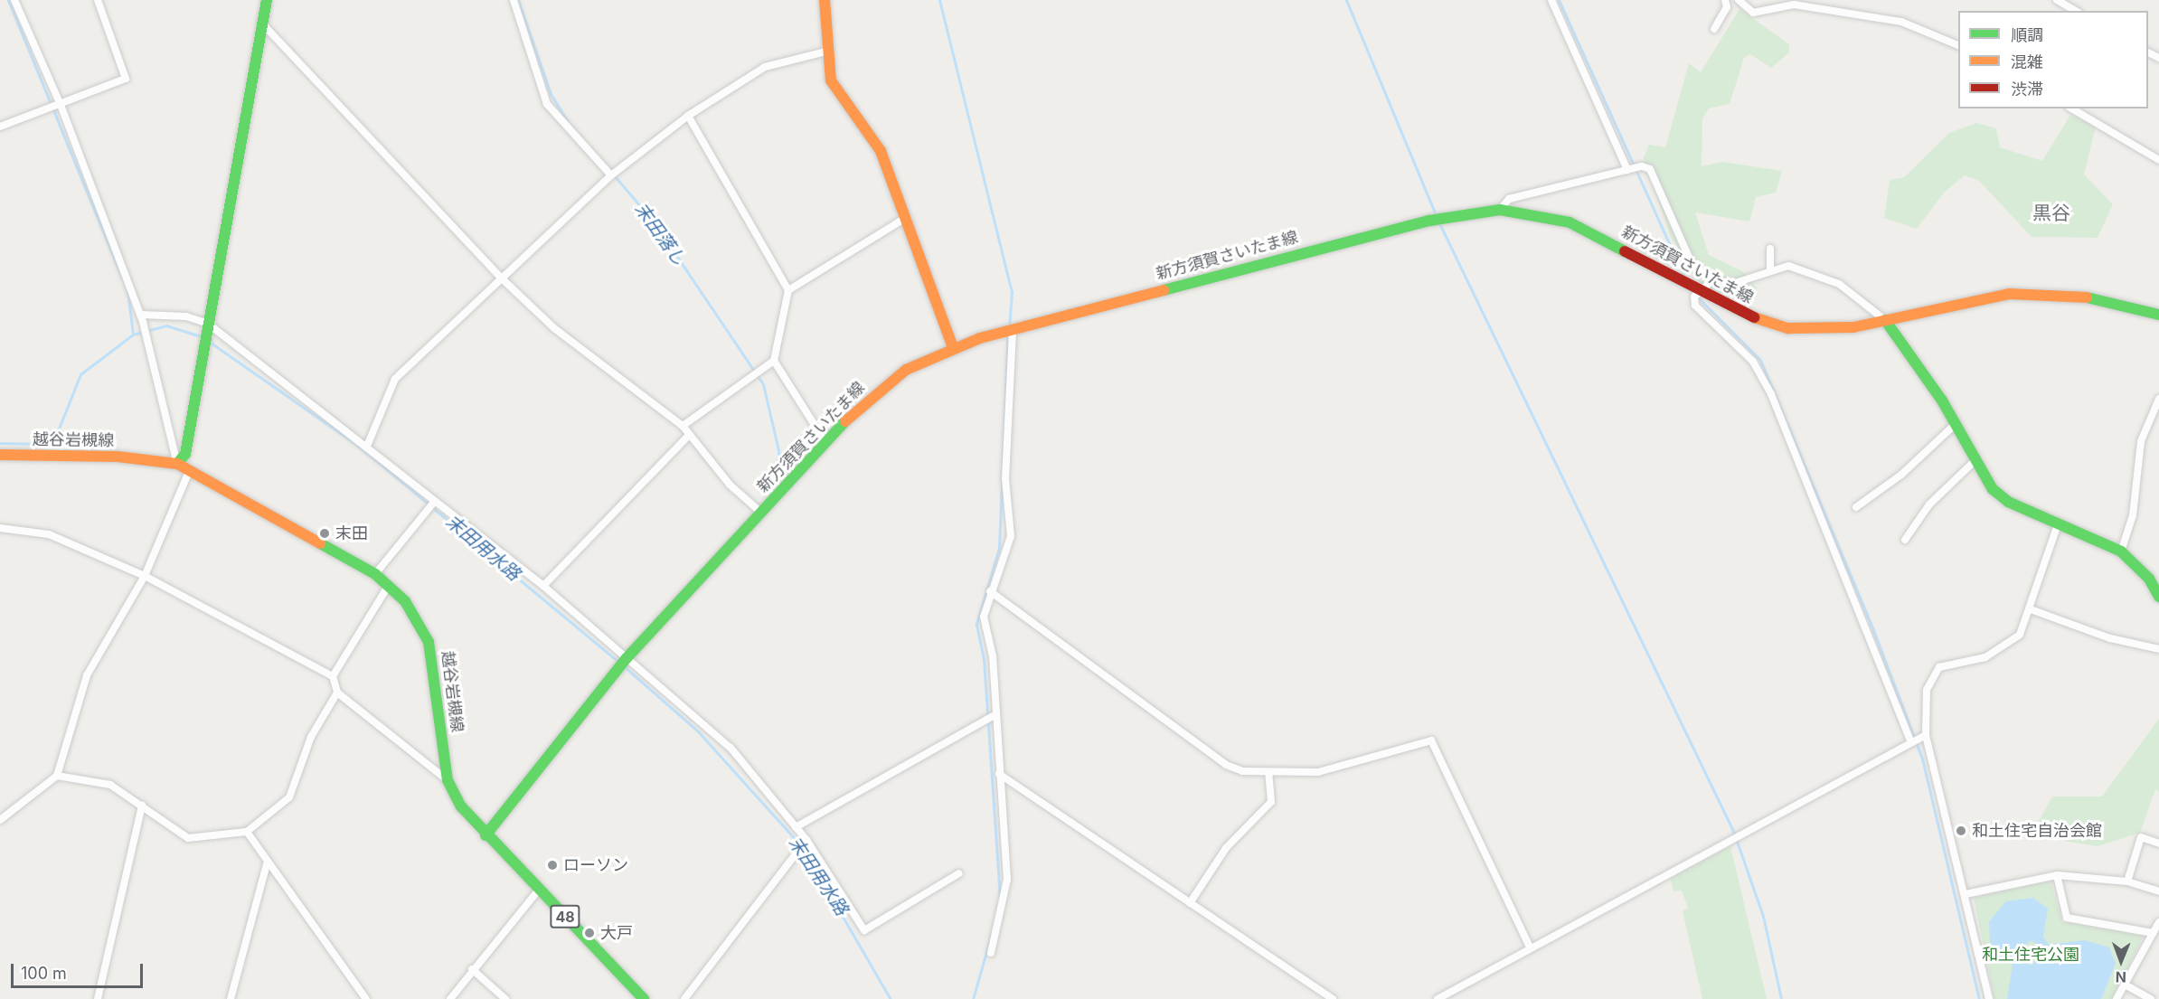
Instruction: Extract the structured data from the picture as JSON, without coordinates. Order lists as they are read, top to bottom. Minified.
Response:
{"streets":{"main road":["新方須賀さいたま線","越谷岩槻線","48"]},"crossings":[["新方須賀さいたま線","越谷岩槻線"]],"districts":["黒谷"],"water":["末田落し","末田用水路"],"parks":["和土住宅公園"],"places":["末田","和土住宅自治会館","ローソン","大戸"],"legend":["順調","混雑","渋滞"],"scale_bar":"100 m","north":"bottom"}
